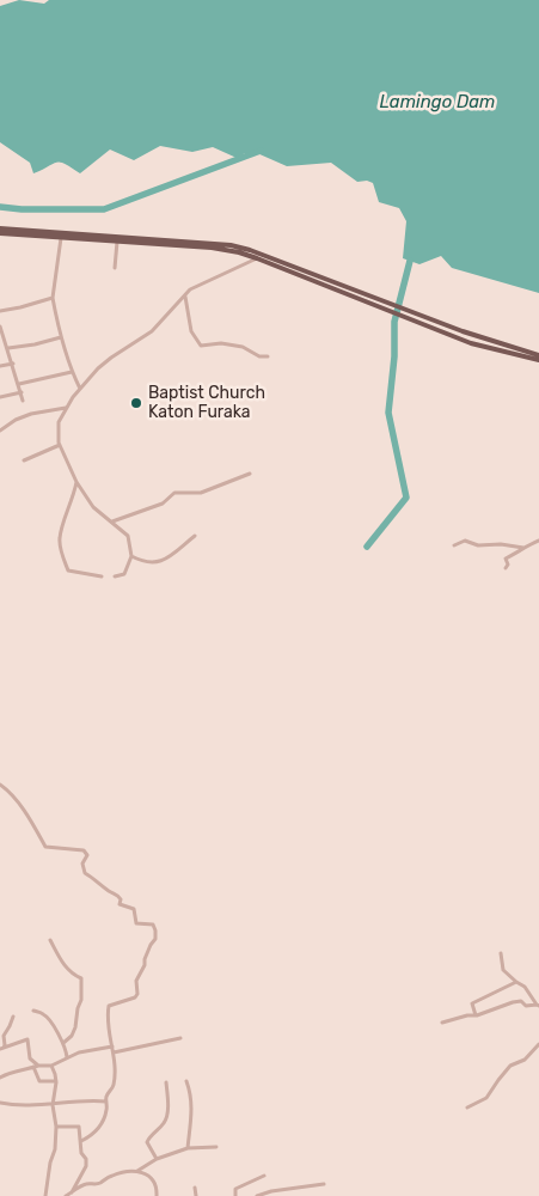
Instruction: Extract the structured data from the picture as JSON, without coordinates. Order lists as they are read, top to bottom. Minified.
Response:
{"water":["Lamingo Dam"],"places":["Baptist Church Katon Furaka"]}
